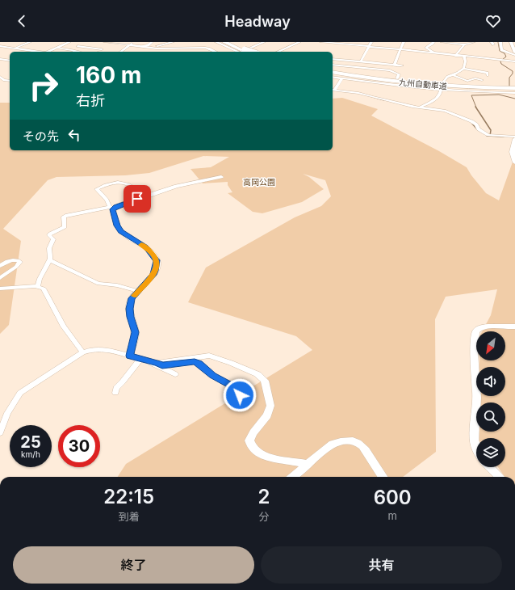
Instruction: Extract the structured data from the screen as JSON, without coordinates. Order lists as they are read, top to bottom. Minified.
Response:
{"streets":{"highway":["九州自動車道"]},"parks":["高岡公園"],"north":"bottom left","page":{"header":"Headway","turn":["160 m","右折"],"then":"その先","speed":"25 km/h","limit":"30","eta":["22:15","到着","2","分","600","m"],"buttons":["終了","共有"]}}
